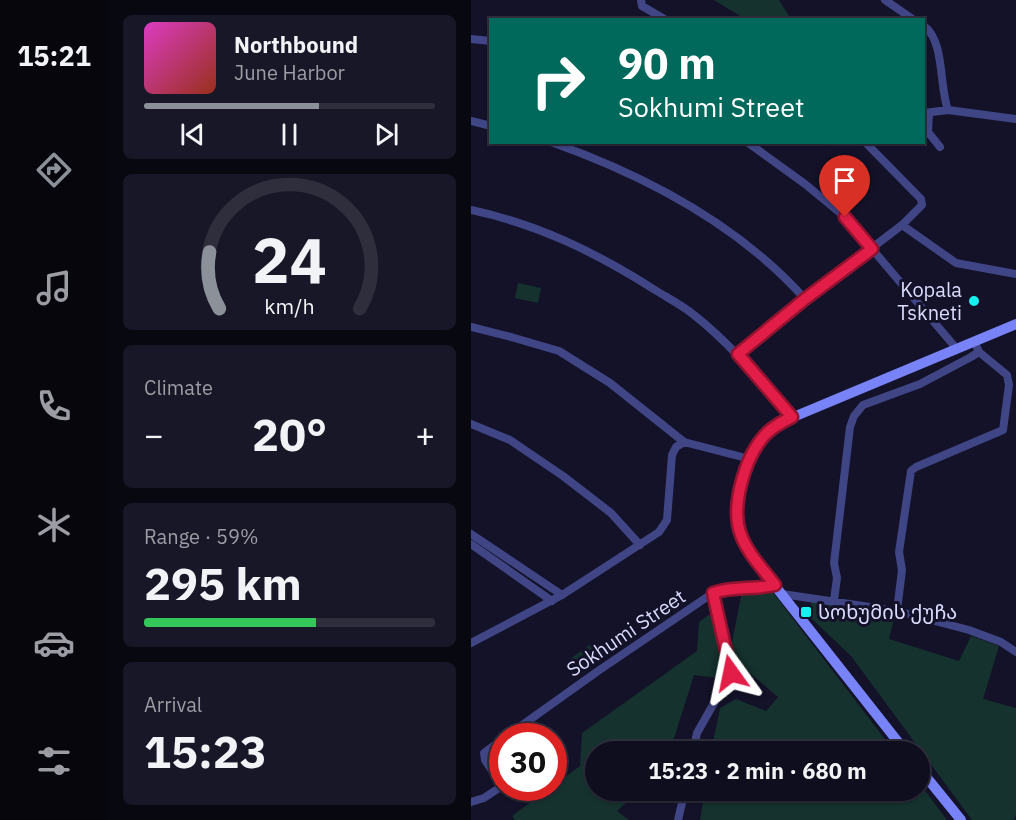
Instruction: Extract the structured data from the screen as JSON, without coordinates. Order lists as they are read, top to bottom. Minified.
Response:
{"streets":{"street":["Sokhumi Street"]},"places":{"other":["Kopala Tskneti"],"transit":["სოხუმის ქუჩა"]},"page":{"tabs":"15:21","turn":["90 m","Sokhumi Street"],"song":["Northbound","June Harbor"],"tile":["Climate",["Range · 59%","295 km"],["Arrival","15:23"]],"heat":["−","20°","+"],"limit":"30","trip":"15:23 · 2 min · 680 m","gauge":["24","km/h"]}}
